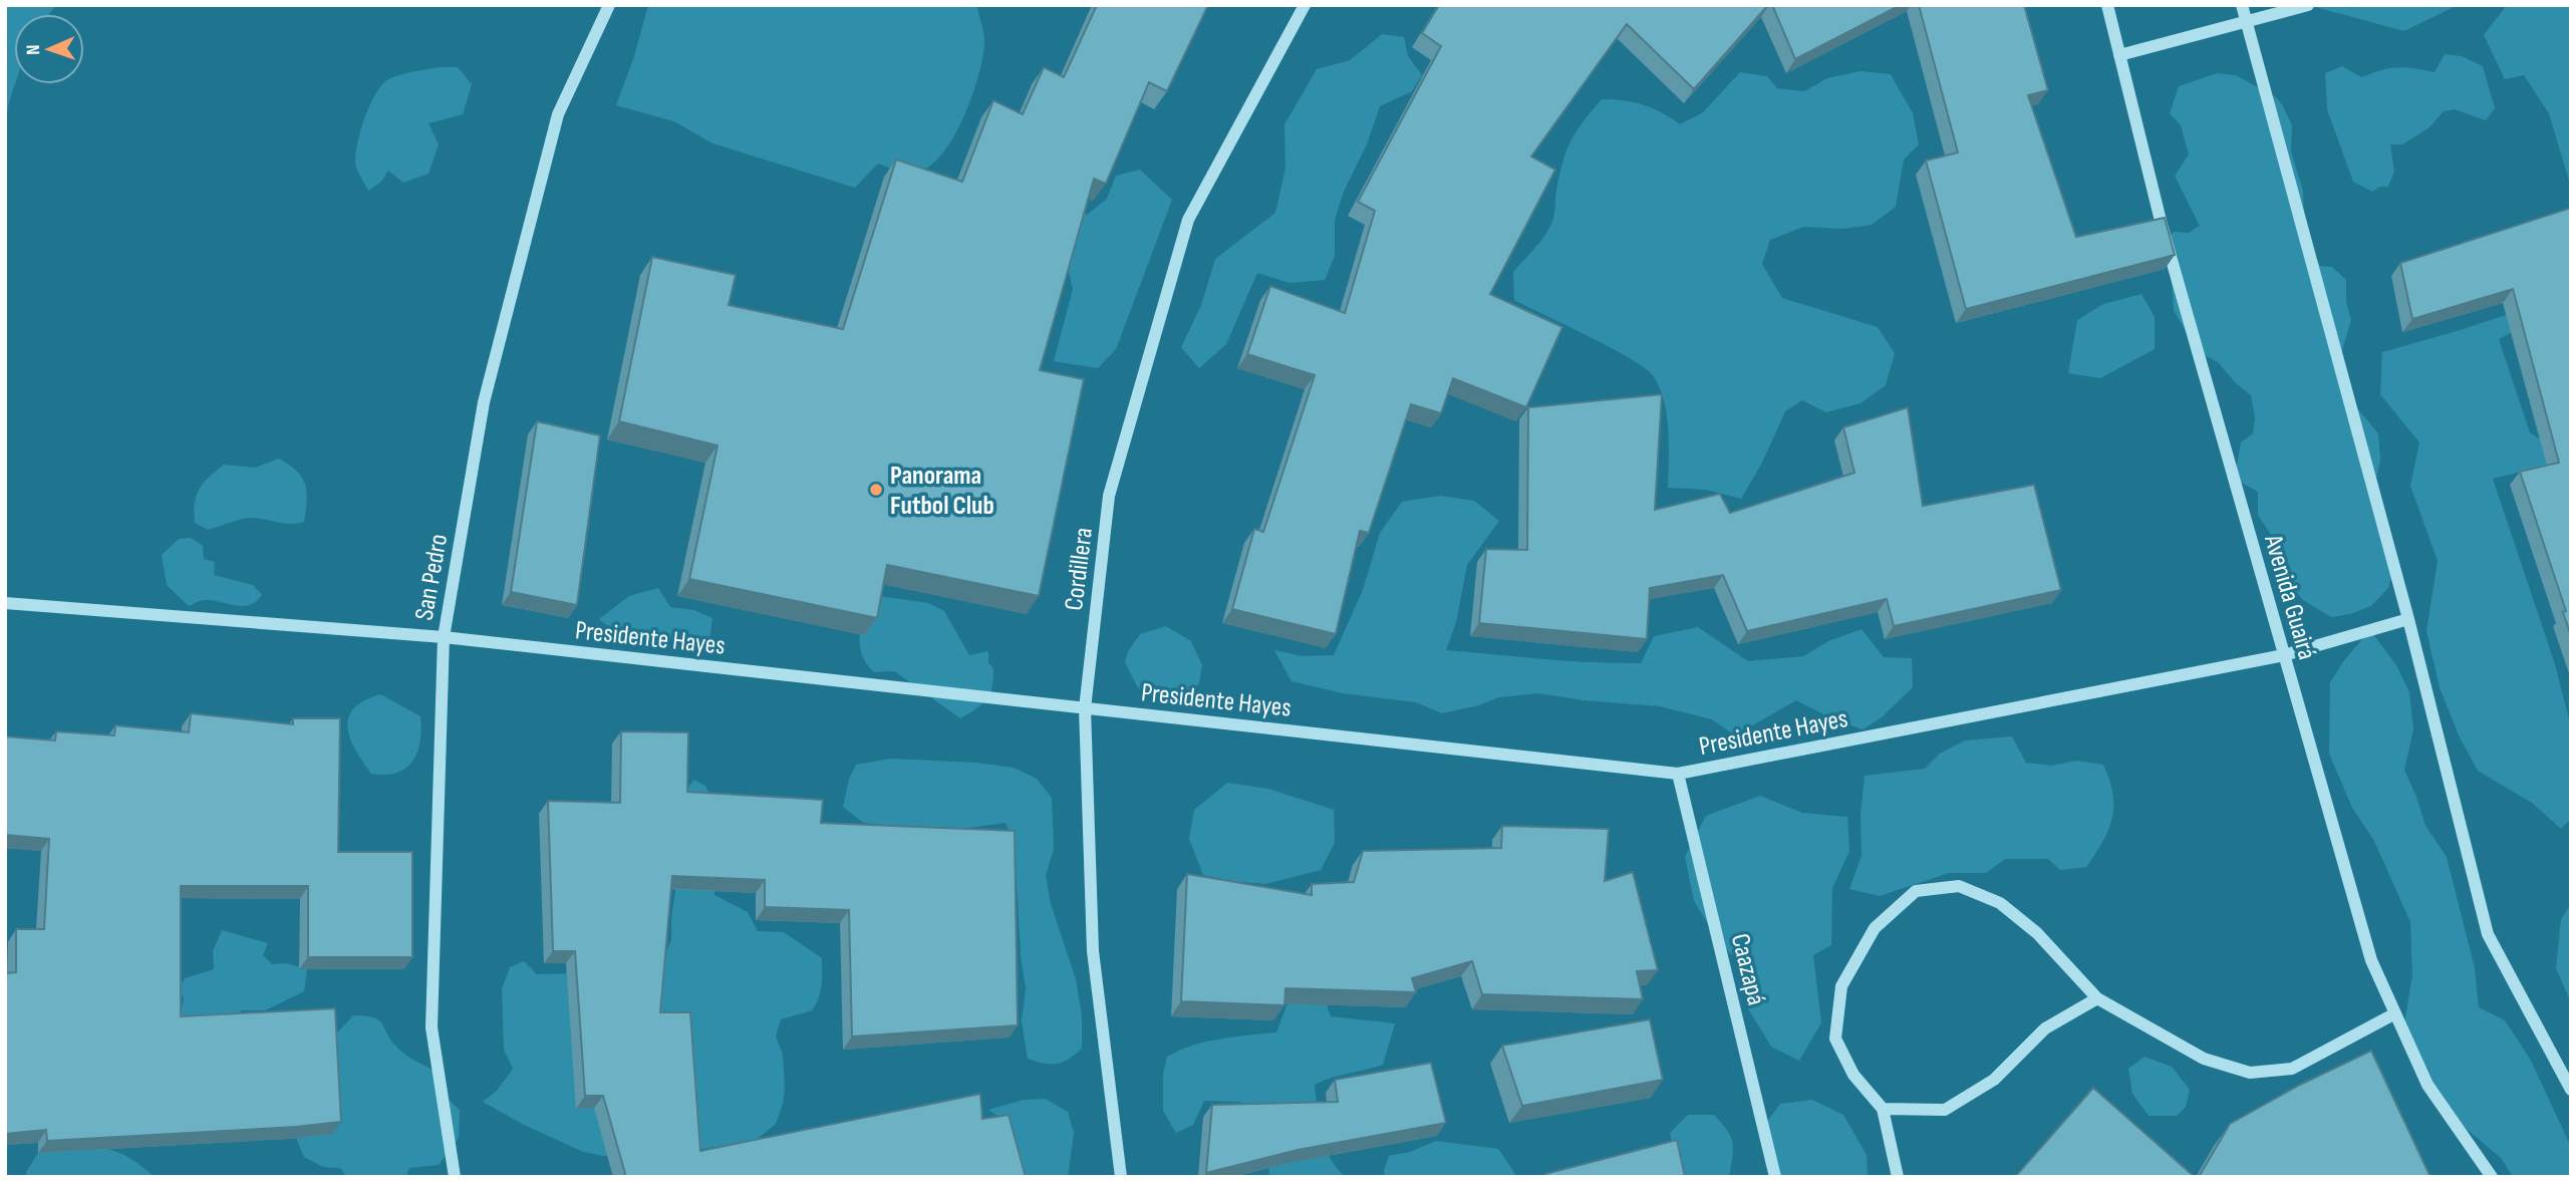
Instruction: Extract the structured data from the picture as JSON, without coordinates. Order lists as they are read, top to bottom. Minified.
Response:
{"streets":{"street":["Cordillera","San Pedro","Avenida Guairá","Presidente Hayes","Caazapá"]},"crossings":[["Cordillera","Presidente Hayes"],["San Pedro","Presidente Hayes"],["Avenida Guairá","Presidente Hayes"],["Presidente Hayes","Caazapá"]],"places":["Panorama Futbol Club"],"north":"left"}
